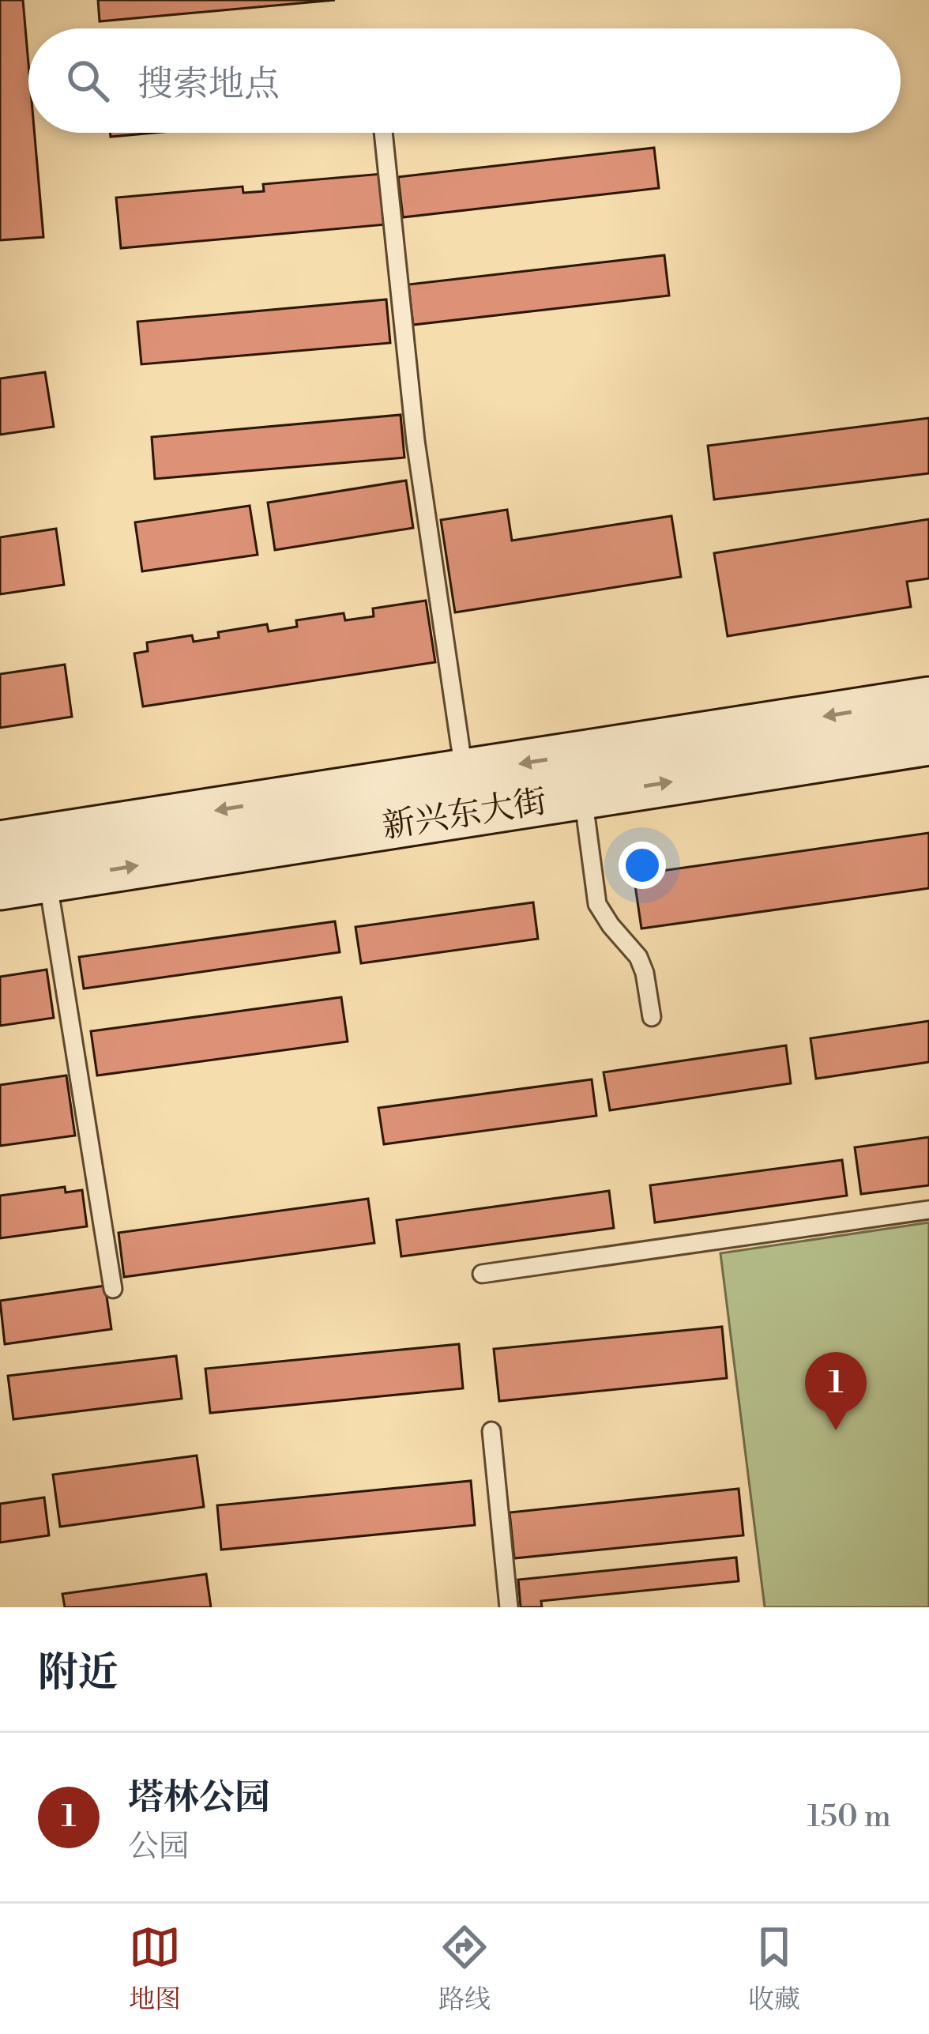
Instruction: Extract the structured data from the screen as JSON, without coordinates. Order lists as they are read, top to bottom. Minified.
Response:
{"streets":{"main road":["新兴东大街"]},"page":{"search":"搜索地点","pins":"1","heading":"附近","list":[{"mark":"1","name":"塔林公园","note":"公园","value":"150 m"}],"nav":["地图","路线","收藏"]}}
